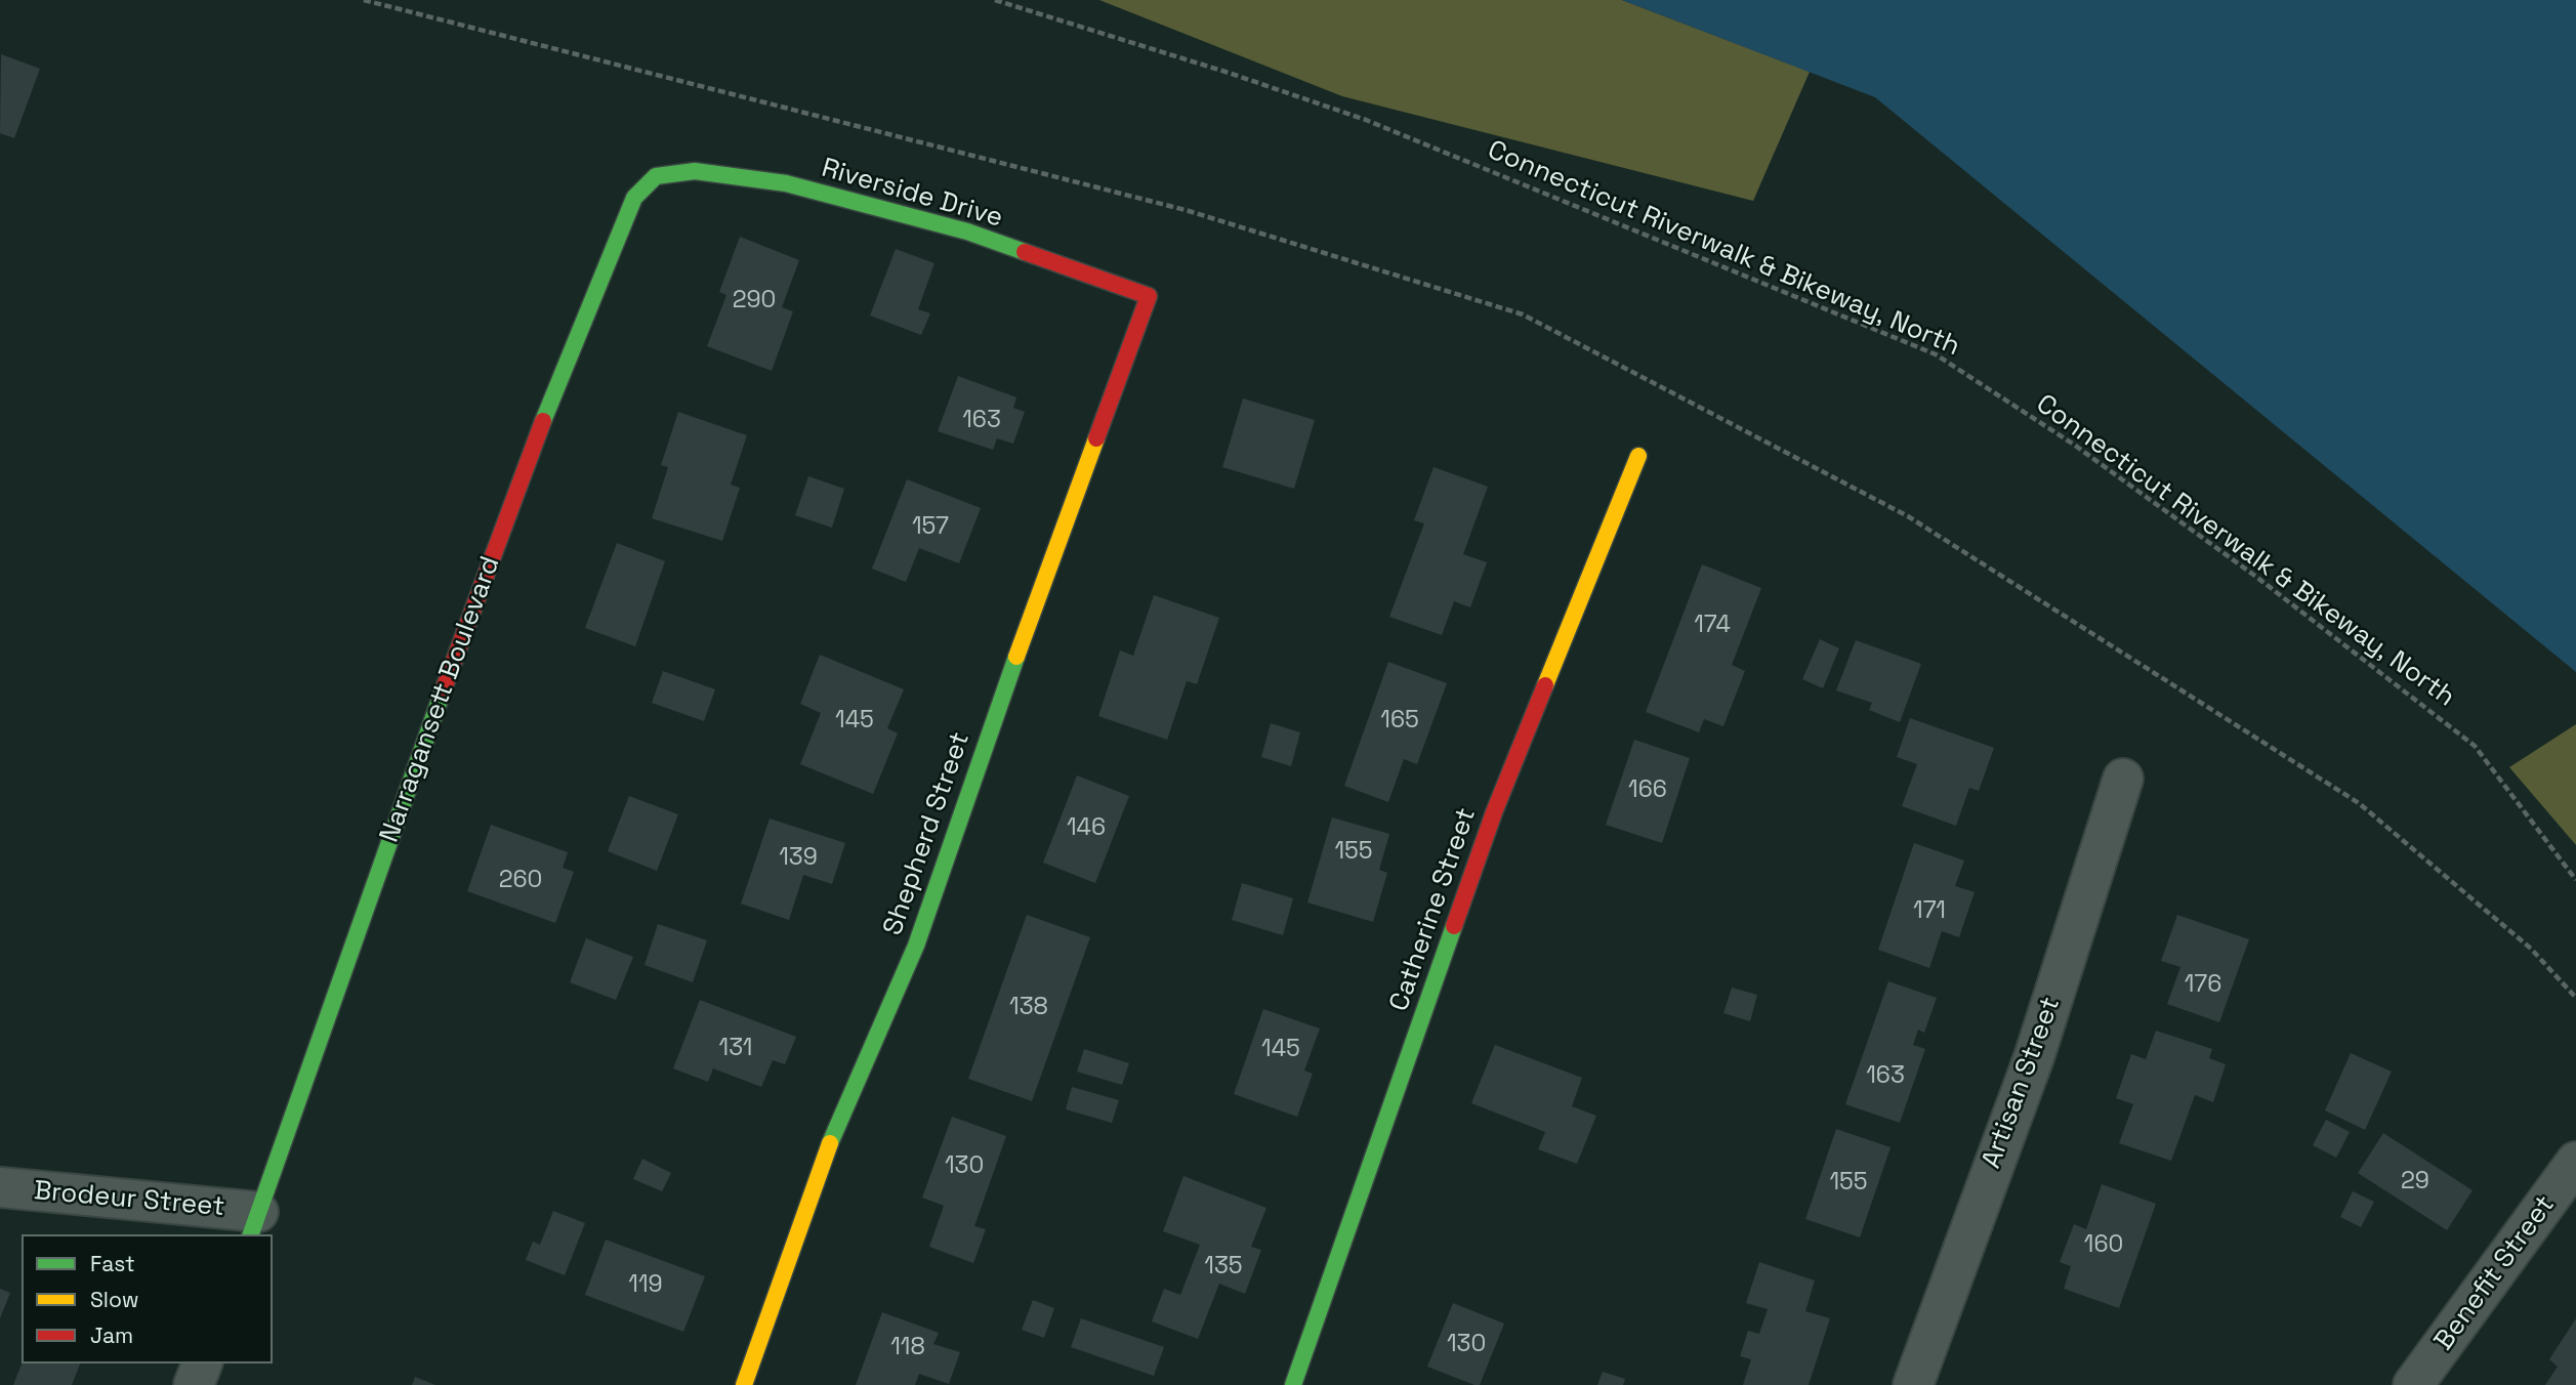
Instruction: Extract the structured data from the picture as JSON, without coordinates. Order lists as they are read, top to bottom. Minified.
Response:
{"streets":{"street":["Riverside Drive","Narragansett Boulevard","Shepherd Street","Catherine Street","Artisan Street","Brodeur Street","Benefit Street"],"path":["Connecticut Riverwalk & Bikeway, North"]},"crossings":[["Riverside Drive","Narragansett Boulevard"],["Riverside Drive","Shepherd Street"],["Narragansett Boulevard","Brodeur Street"]],"house_numbers":["290","163","157","174","145","165","166","146","155","139","260","171","176","138","131","145","163","130","29","155","160","135","119","130","118"],"legend":["Fast","Slow","Jam"]}
